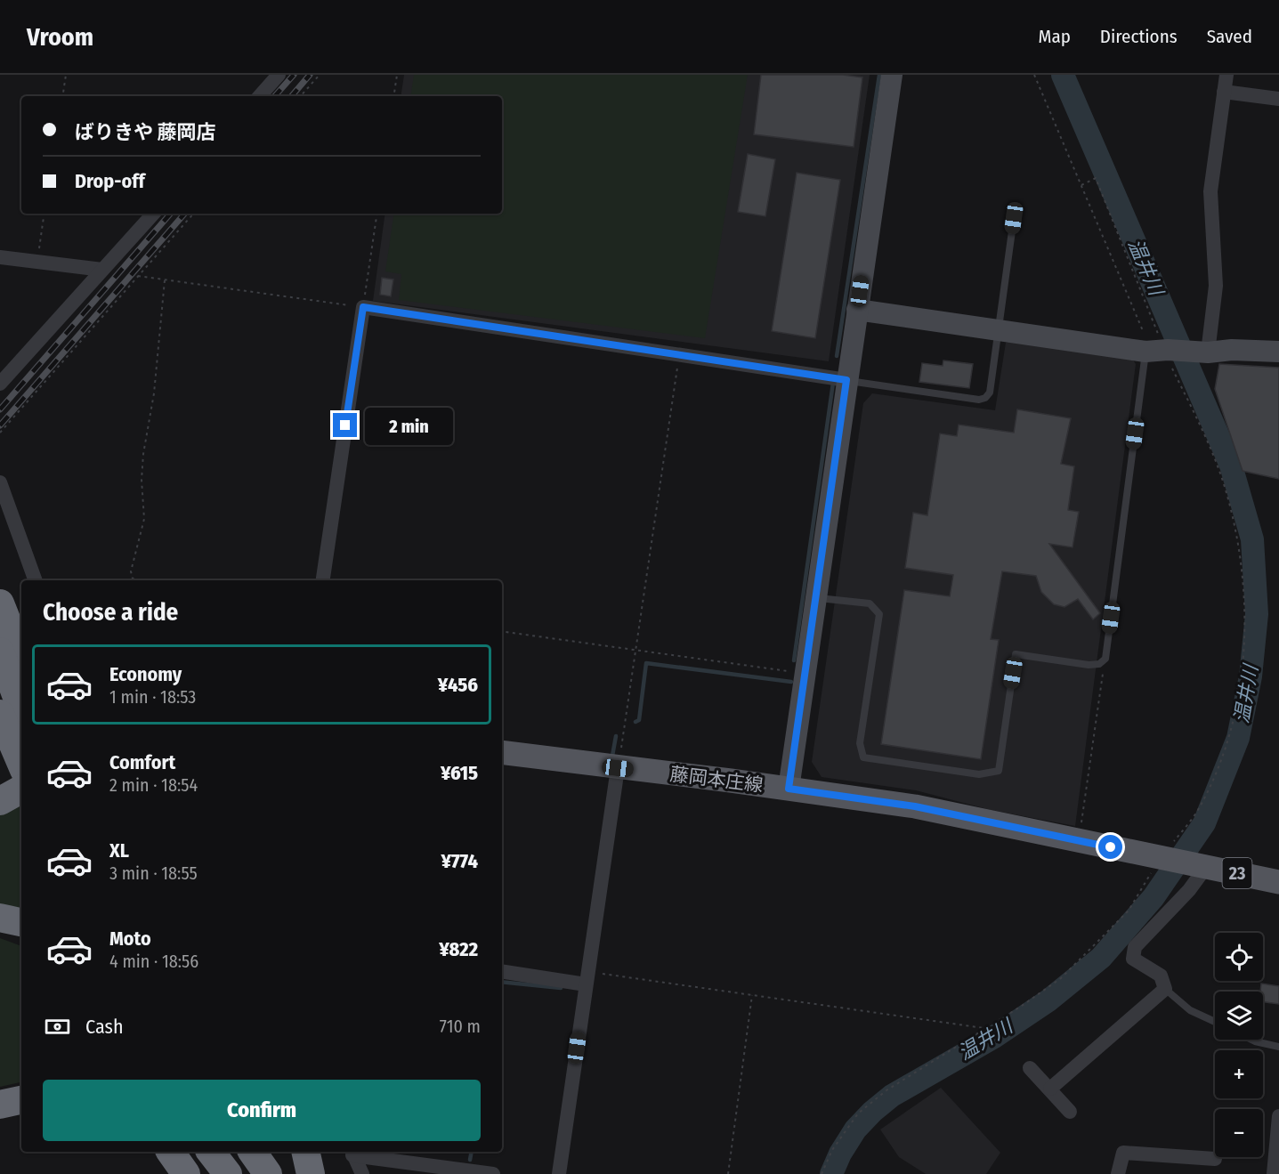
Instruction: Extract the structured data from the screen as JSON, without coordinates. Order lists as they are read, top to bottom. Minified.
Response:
{"streets":{"main road":["藤岡本庄線","23"]},"water":["温井川"],"page":{"header":"Vroom","nav":["Map","Directions","Saved"],"banner":["ばりきや 藤岡店","Drop-off"],"bubble":"2 min","heading":"Choose a ride","list":[{"name":"Economy","note":"1 min · 18:53","value":"¥456"},{"name":"Comfort","note":"2 min · 18:54","value":"¥615"},{"name":"XL","note":"3 min · 18:55","value":"¥774"},{"name":"Moto","note":"4 min · 18:56","value":"¥822"}],"map_buttons":["+","−"],"pay":["Cash","710 m"],"buttons":"Confirm"}}
